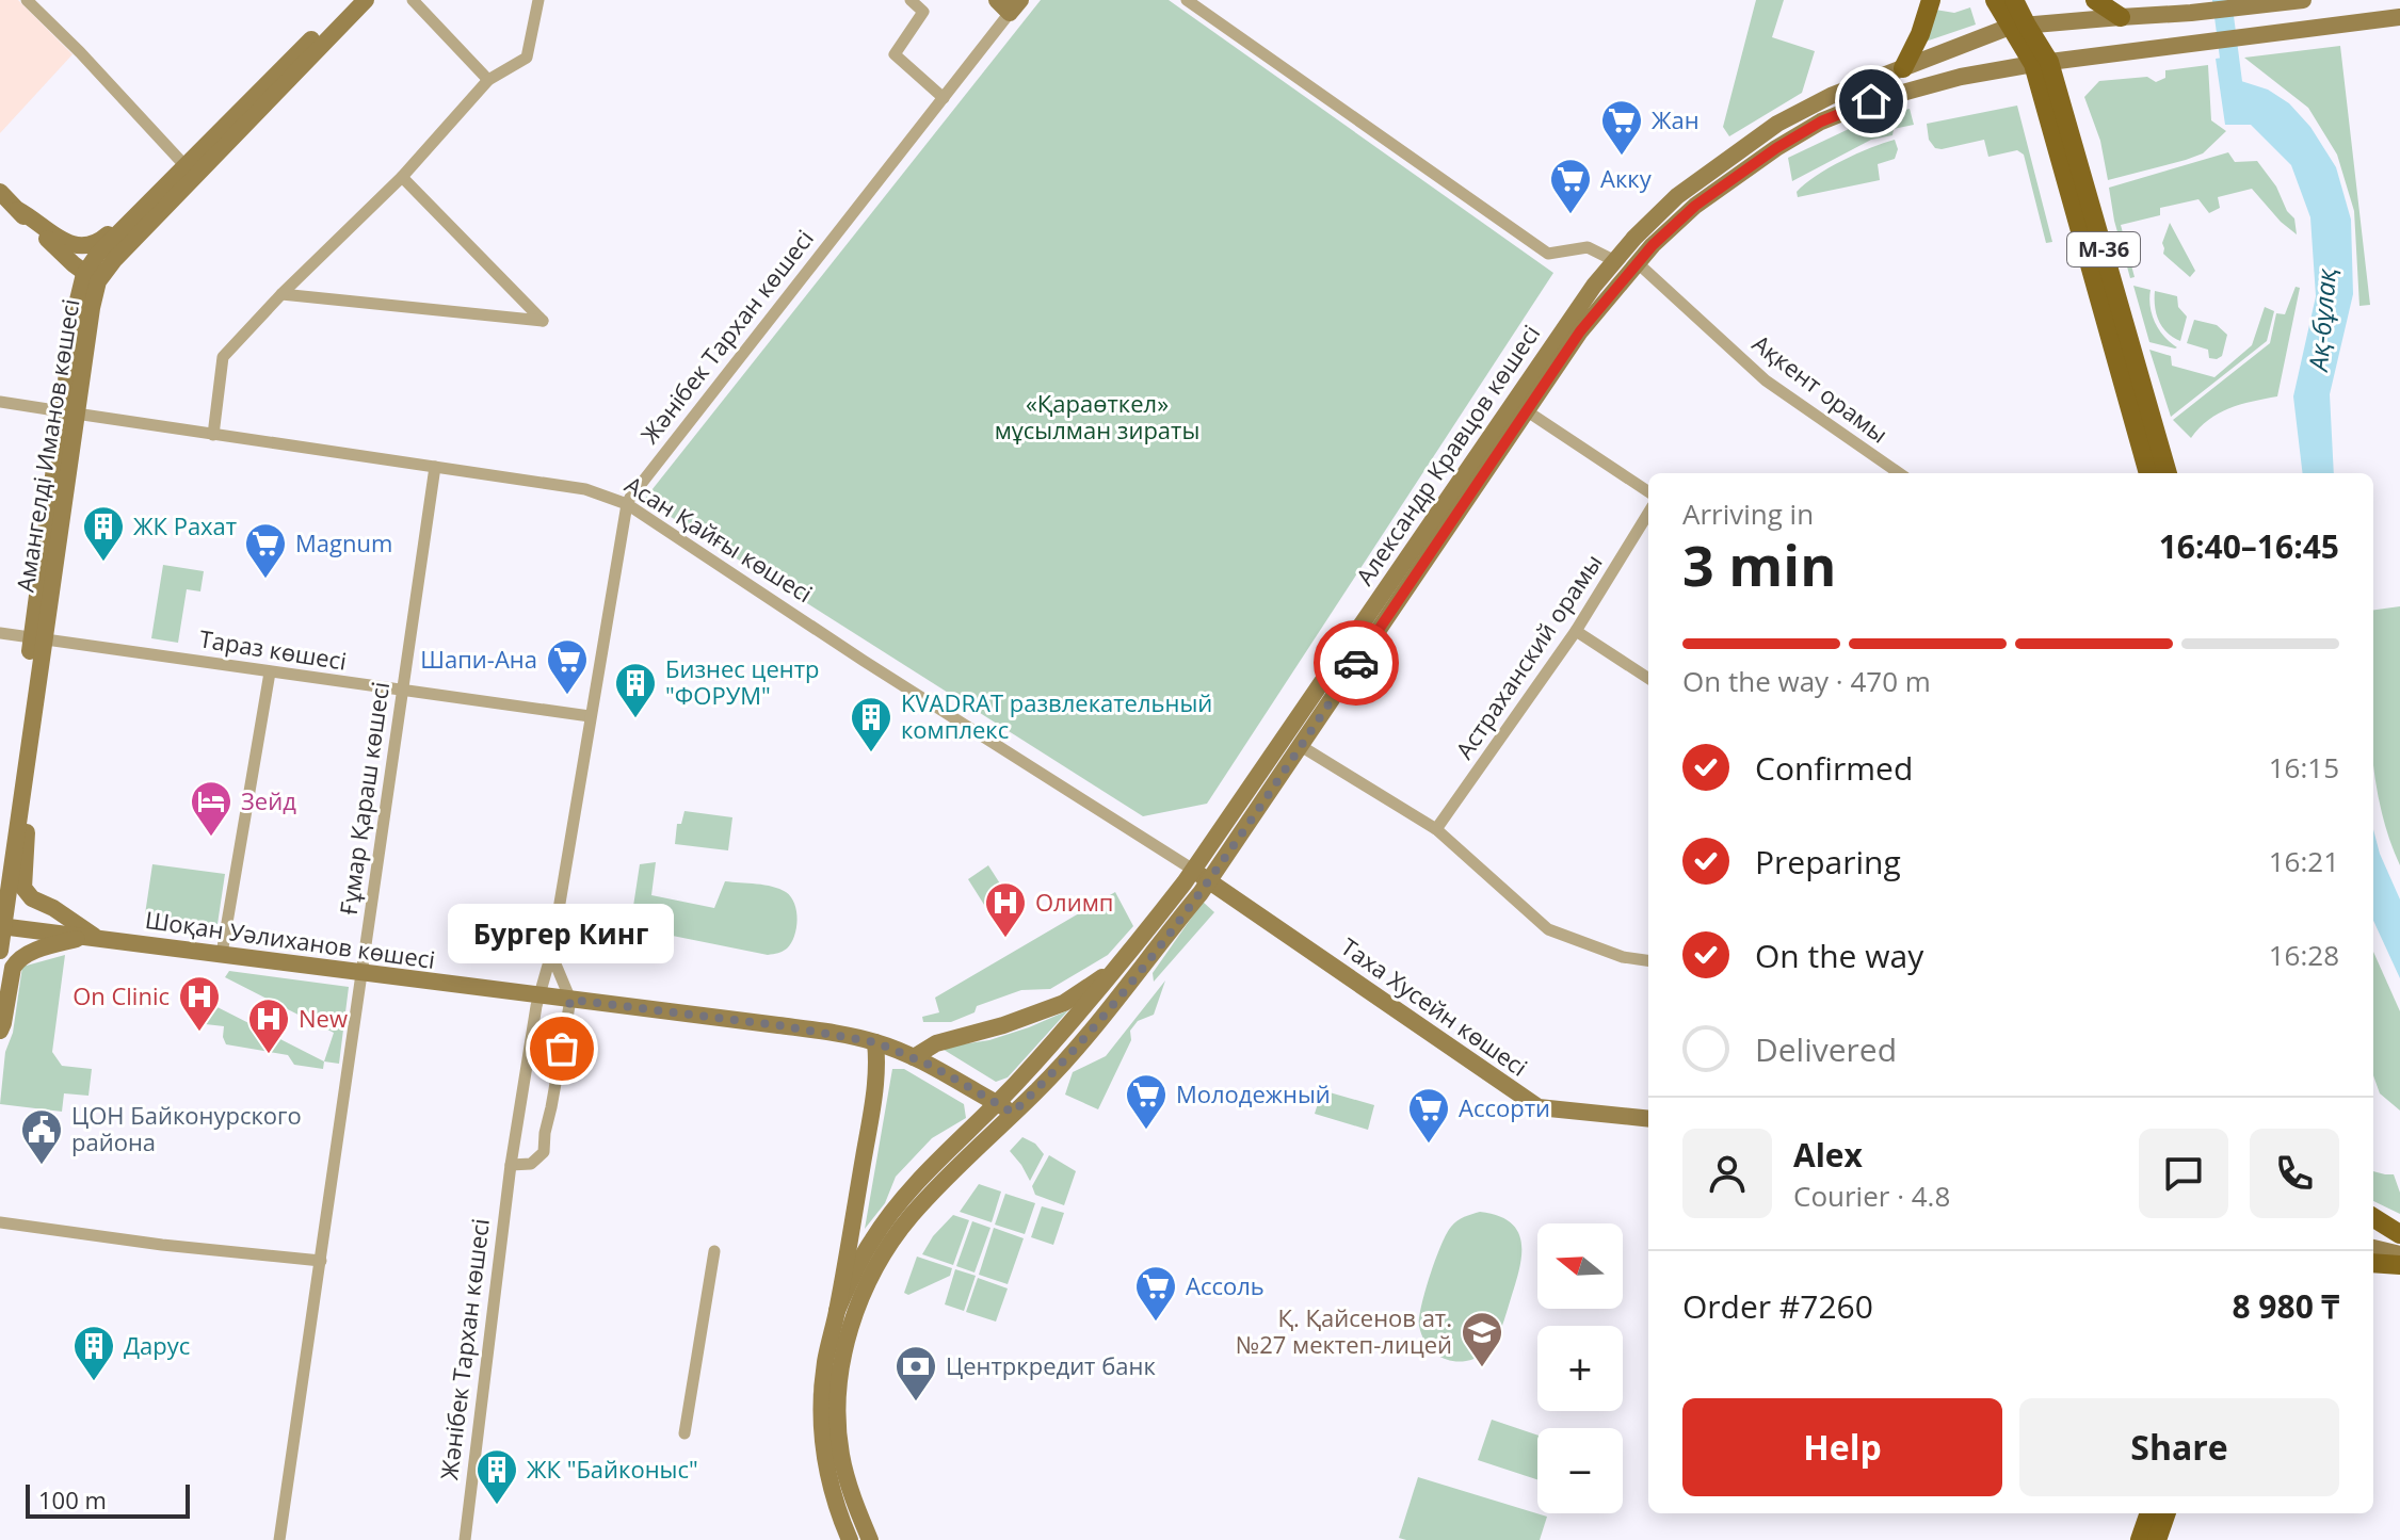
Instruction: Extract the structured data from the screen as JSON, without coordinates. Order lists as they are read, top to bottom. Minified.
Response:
{"streets":{"main road":["M-36","Амангелді Иманов көшесі","Александр Кравцов көшесі","Шоқан Уәлиханов көшесі","Таха Хусейн көшесі"],"street":["Жәнібек Тархан көшесі","Ақкент орамы","Асан Қайғы көшесі","Тараз көшесі","Астраханский орамы","Ғұмар Қараш көшесі"]},"crossings":[["M-36","Александр Кравцов көшесі"],["Жәнібек Тархан көшесі","Асан Қайғы көшесі"],["Жәнібек Тархан көшесі","Тараз көшесі"],["Жәнібек Тархан көшесі","Шоқан Уәлиханов көшесі"],["Ақкент орамы","Александр Кравцов көшесі"],["Амангелді Иманов көшесі","Асан Қайғы көшесі"],["Амангелді Иманов көшесі","Тараз көшесі"],["Амангелді Иманов көшесі","Шоқан Уәлиханов көшесі"],["Александр Кравцов көшесі","Асан Қайғы көшесі"],["Александр Кравцов көшесі","Шоқан Уәлиханов көшесі"],["Александр Кравцов көшесі","Таха Хусейн көшесі"],["Асан Қайғы көшесі","Ғұмар Қараш көшесі"],["Асан Қайғы көшесі","Таха Хусейн көшесі"],["Тараз көшесі","Ғұмар Қараш көшесі"],["Ғұмар Қараш көшесі","Шоқан Уәлиханов көшесі"]],"water":["Ақ-бұлақ"],"parks":["«Қараөткел» мұсылман зираты"],"places":{"supermarket":["Жан","Акку","Magnum","Шапи-Ана","Молодежный","Ассорти","Ассоль"],"building":["ЖК Рахат","Бизнес центр \"ФОРУМ\"","KVADRAT развлекательный комплекс","Дарус","ЖК \"Байконыс\""],"hotel":["Зейд"],"hospital":["Олимп","On Clinic","New"],"other":["Бургер Кинг"],"public building":["ЦОН Байконурского района"],"school or university":["Қ. Қайсенов ат. №27 мектеп-лицей"],"bank":["Центркредит банк"]},"scale_bar":"100 m","north":"left","page":{"heading":["3 min","Arriving in","16:40–16:45"],"panel":["Alex","Courier · 4.8","Order #7260","8 980 ₸"],"bar":"On the way · 470 m","list":[["Confirmed","16:15"],["Preparing","16:21"],["On the way","16:28"],"Delivered"],"bubble":"Бургер Кинг","map_buttons":["+","−"],"buttons":["Help","Share"],"scale":"100 m"}}
